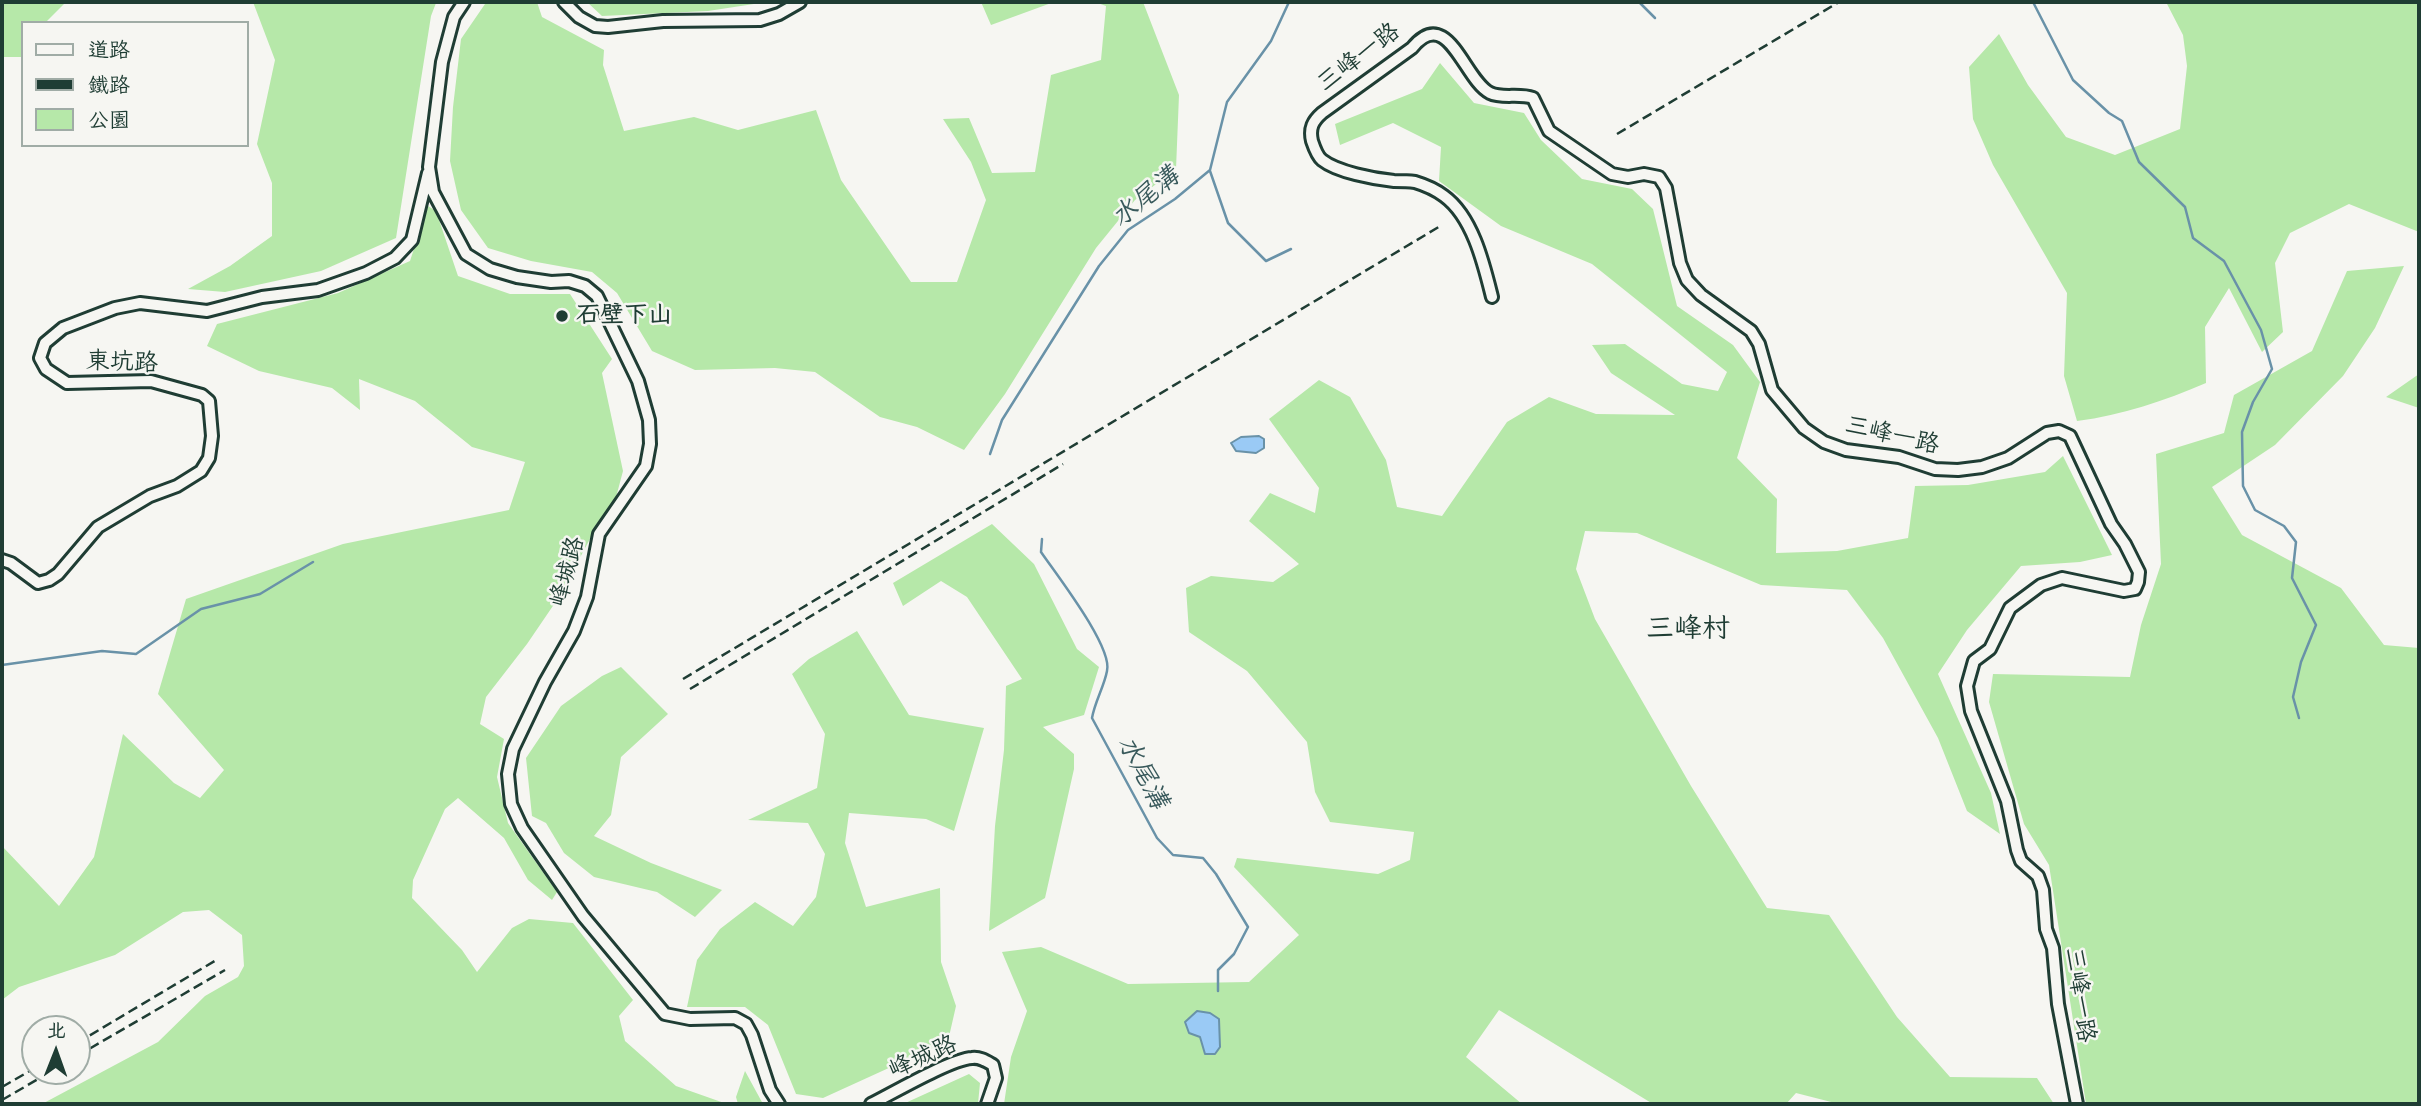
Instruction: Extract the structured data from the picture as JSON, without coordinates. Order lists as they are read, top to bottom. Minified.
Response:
{"streets":{"street":["三峰一路","東坑路","峰城路"]},"crossings":[["東坑路","峰城路"]],"districts":["三峰村"],"water":["水尾溝"],"places":["石壁下山"],"legend":["道路","鐵路","公園"],"north":"top"}
